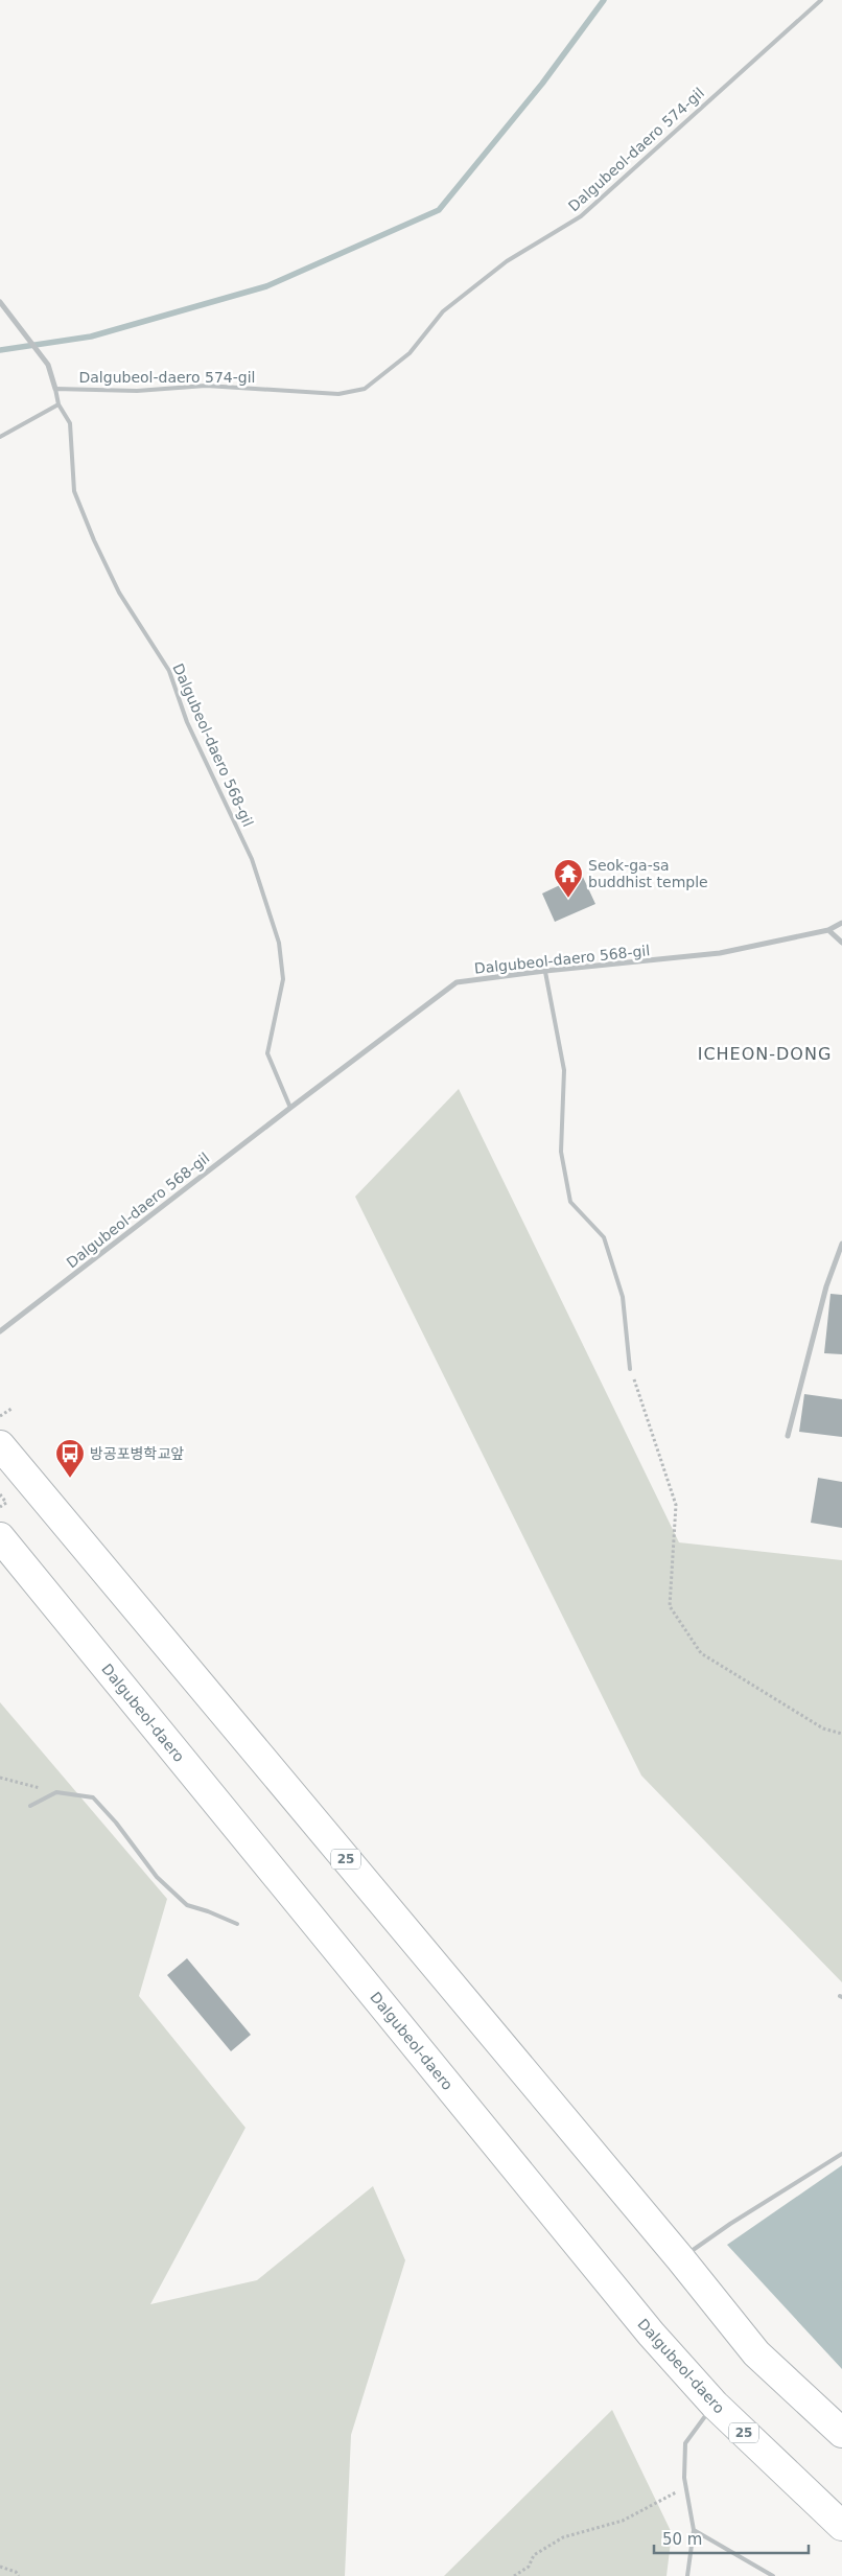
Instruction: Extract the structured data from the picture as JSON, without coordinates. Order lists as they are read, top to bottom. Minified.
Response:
{"streets":{"main road":["Dalgubeol-daero","25"],"street":["Dalgubeol-daero 568-gil"],"lane":["Dalgubeol-daero 574-gil"]},"districts":["ICHEON-DONG"],"places":{"temple":["Seok-ga-sa buddhist temple"],"bus stop":["방공포병학교앞"]},"scale_bar":"50 m"}
